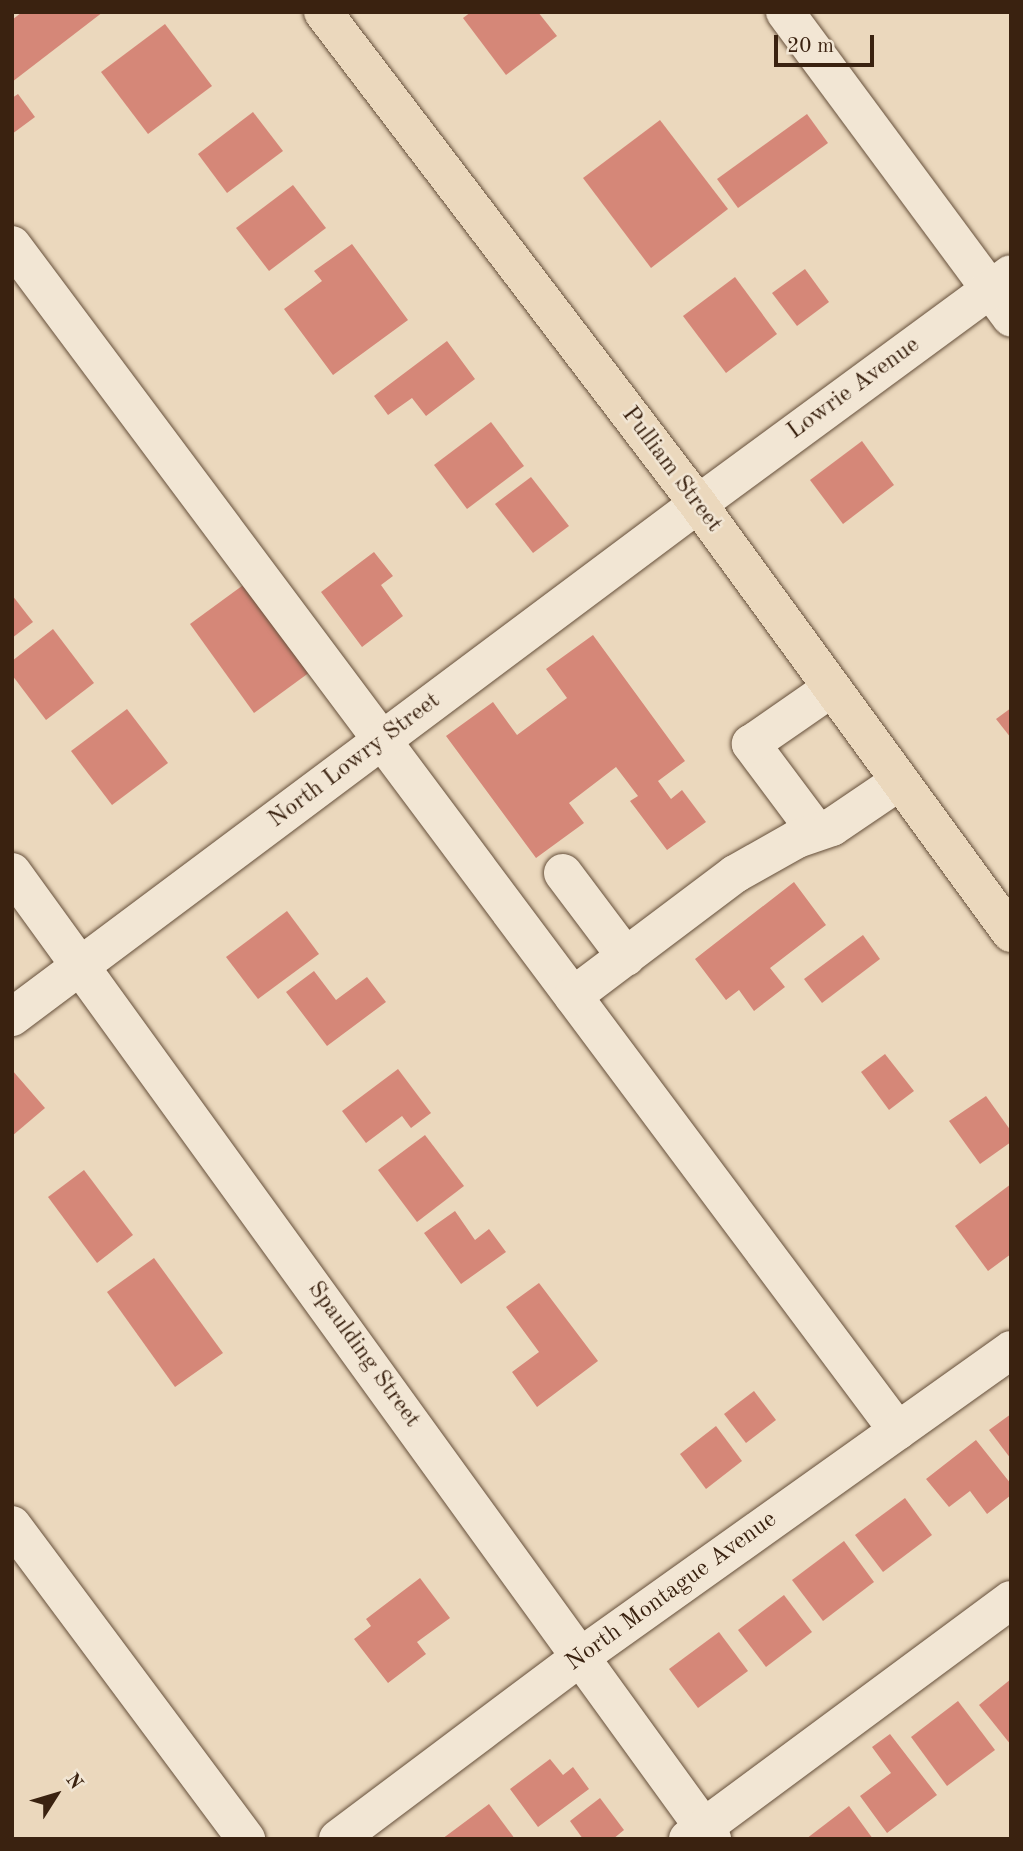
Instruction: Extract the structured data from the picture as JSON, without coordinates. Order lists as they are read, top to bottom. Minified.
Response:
{"streets":{"main road":["Pulliam Street"],"street":["Lowrie Avenue","North Lowry Street","Spaulding Street","North Montague Avenue"]},"crossings":[["Lowrie Avenue","Pulliam Street"],["Lowrie Avenue","North Lowry Street"],["Pulliam Street","North Lowry Street"],["North Lowry Street","Spaulding Street"],["Spaulding Street","North Montague Avenue"]],"scale_bar":"20 m","north":"top right"}
